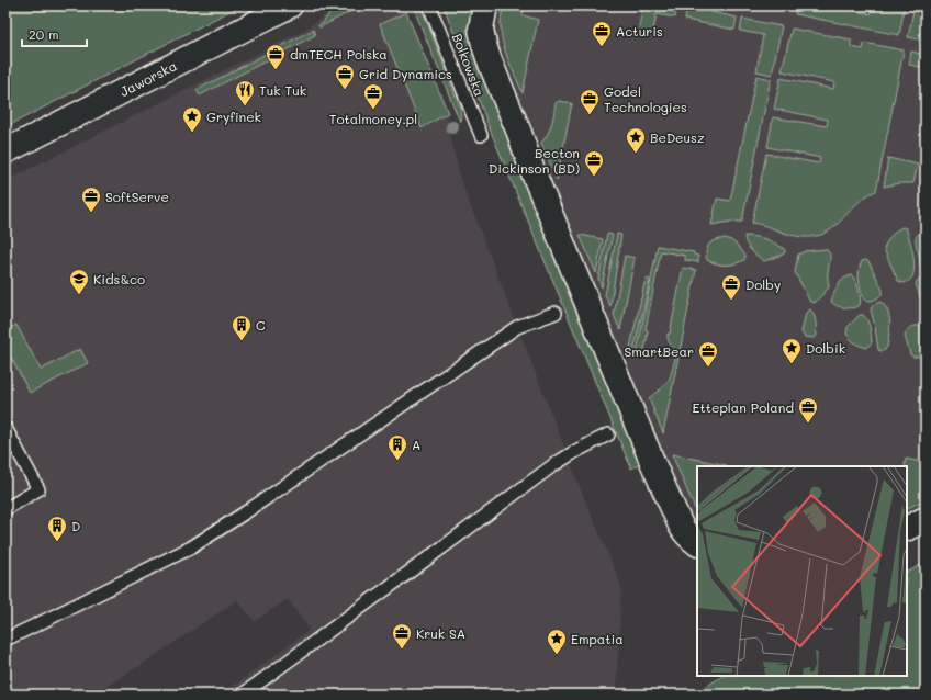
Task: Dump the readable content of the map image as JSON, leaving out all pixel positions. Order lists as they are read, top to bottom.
{
  "streets": {
    "street": ["Jaworska"],
    "lane": ["Bolkowska"]
  },
  "places": {
    "office": [
      "Acturis",
      "dmTECH Polska",
      "Grid Dynamics",
      "Totalmoney.pl",
      "Godel Technologies",
      "Becton Dickinson (BD)",
      "SoftServe",
      "Dolby",
      "SmartBear",
      "Etteplan Poland",
      "Kruk SA"
    ],
    "restaurant": ["Tuk Tuk"],
    "place": [
      "Gryfinek",
      "BeDeusz",
      "Dolbik",
      "Empatia"
    ],
    "school or university": ["Kids&co"],
    "building": ["C", "A", "D"]
  },
  "scale_bar": "20 m"
}
